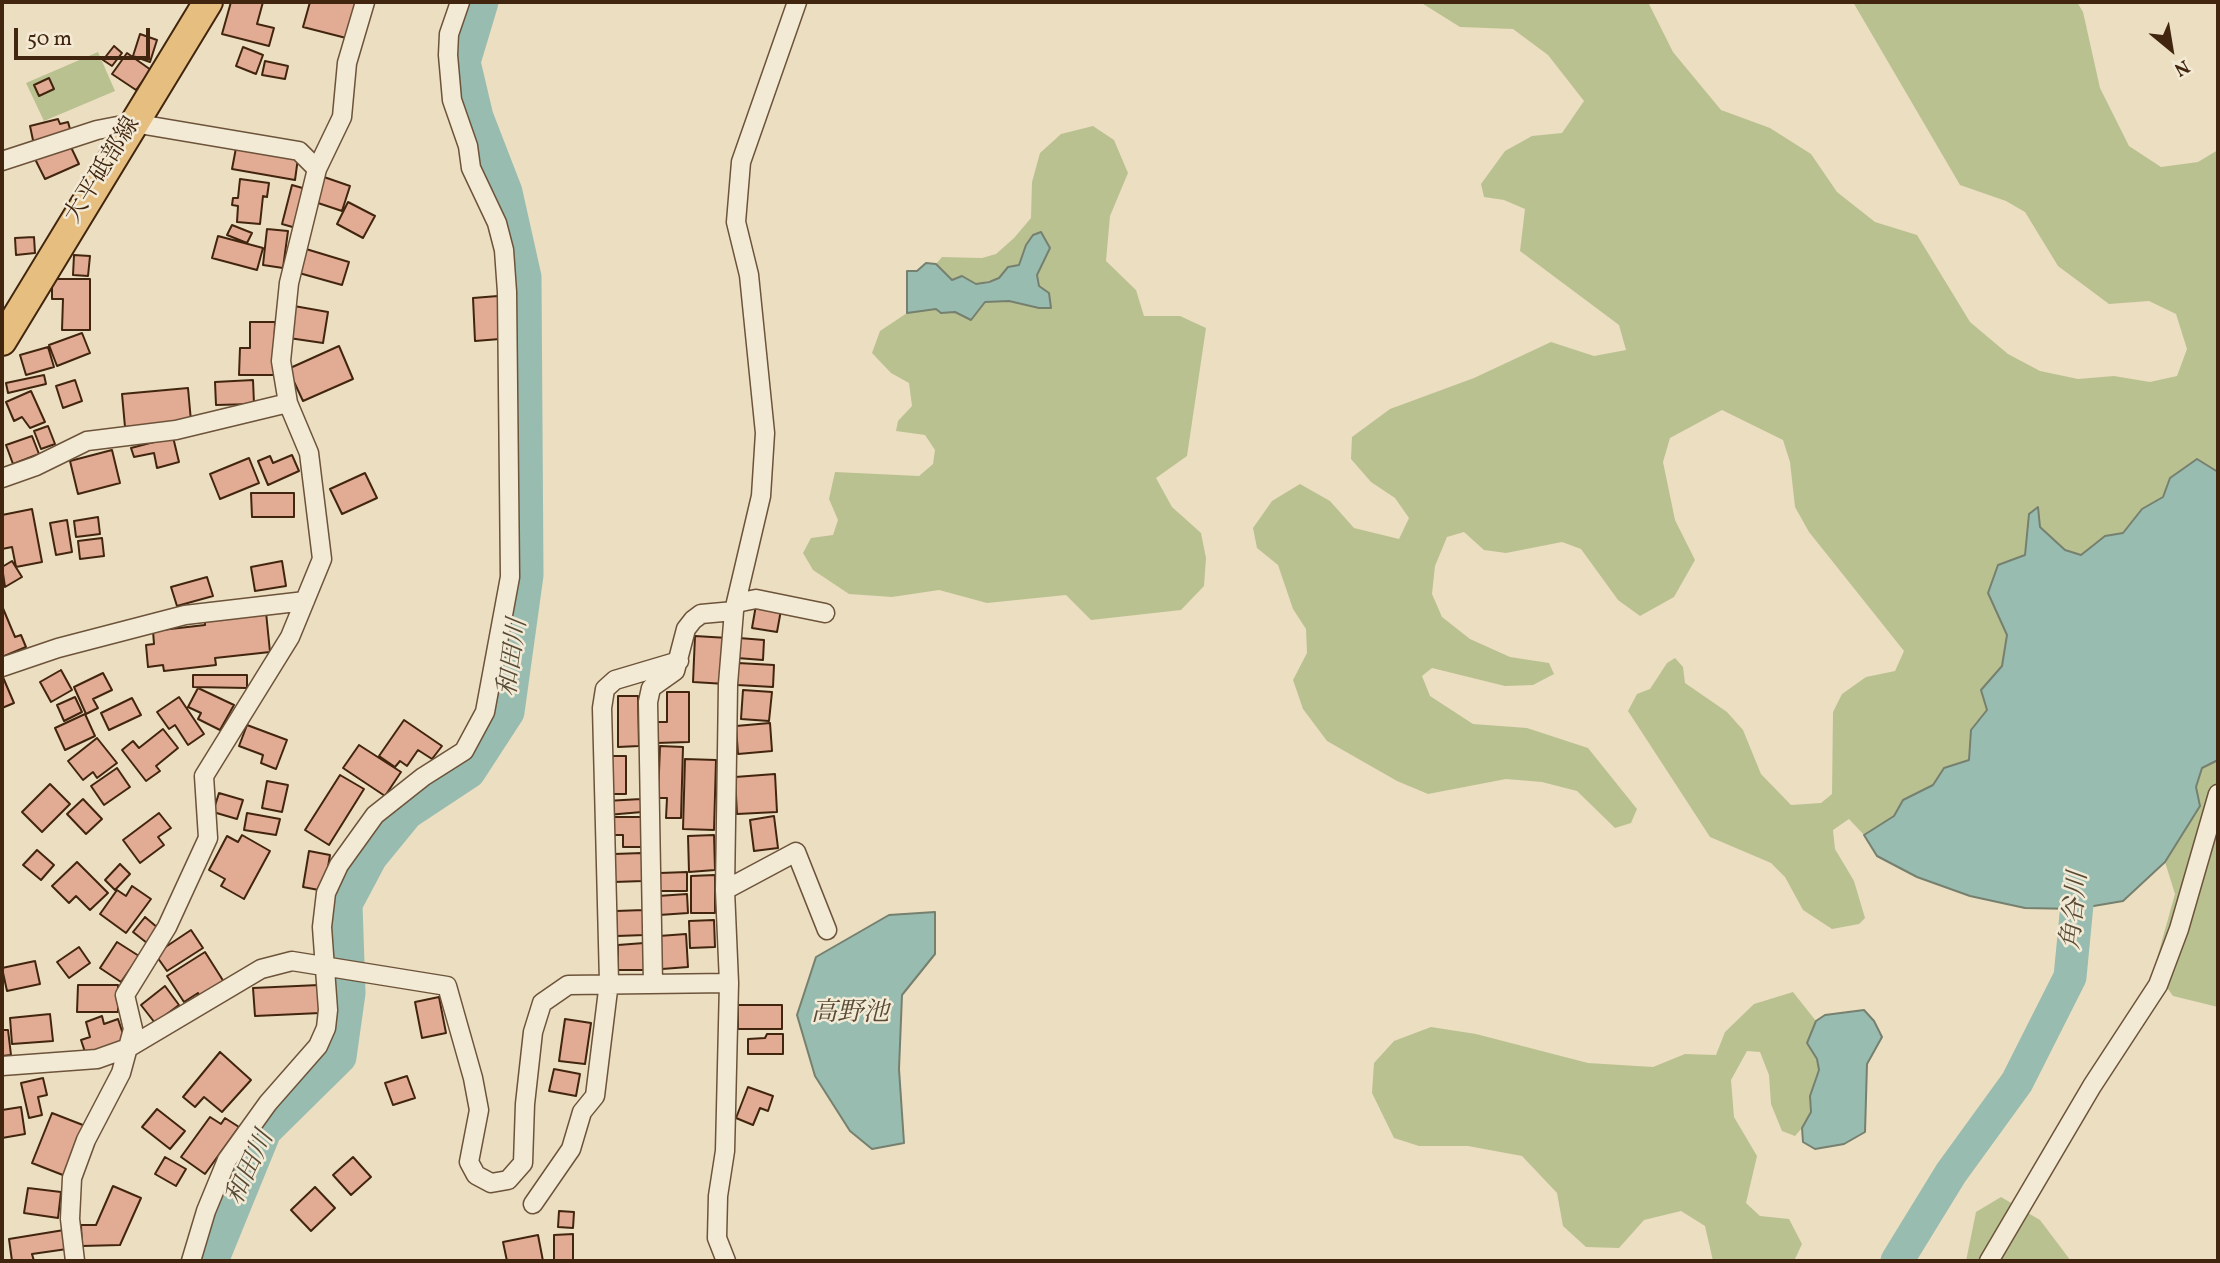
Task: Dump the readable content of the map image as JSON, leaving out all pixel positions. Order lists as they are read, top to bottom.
{
  "streets": {
    "main road": ["大平砥部線"]
  },
  "water": ["和田川", "角谷川", "高野池"],
  "scale_bar": "50 m",
  "north": "bottom right"
}
